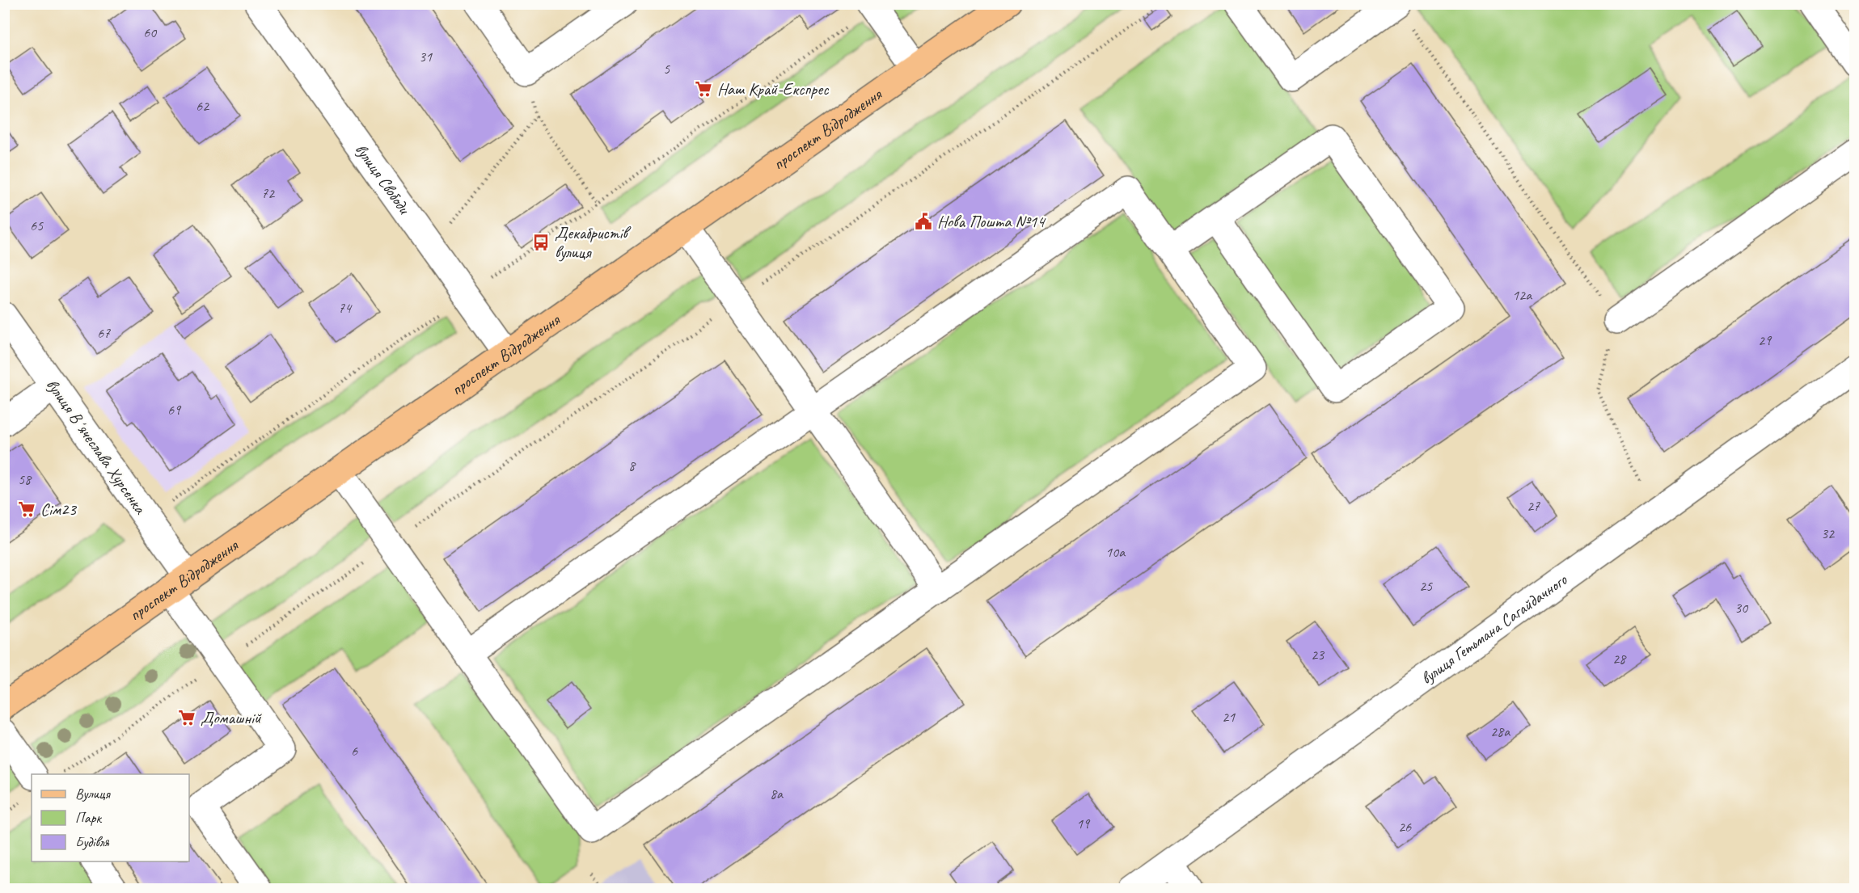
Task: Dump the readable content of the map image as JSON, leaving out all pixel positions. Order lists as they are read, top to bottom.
{
  "streets": {
    "main road": ["проспект Відродження"],
    "street": ["вулиця Свободи", "вулиця Вʼячеслава Хурсенка", "вулиця Гетьмана Сагайдачного"]
  },
  "crossings": [
    ["проспект Відродження", "вулиця Свободи"],
    ["проспект Відродження", "вулиця Вʼячеслава Хурсенка"]
  ],
  "places": {
    "supermarket": ["Наш Край-Експрес", "Сім23", "Домашній"],
    "public building": ["Нова Пошта №14"],
    "bus stop": ["Декабристів вулиця"]
  },
  "house_numbers": [
    "60",
    "31",
    "5",
    "62",
    "72",
    "65",
    "12а",
    "74",
    "67",
    "29",
    "69",
    "8",
    "58",
    "27",
    "32",
    "10а",
    "25",
    "30",
    "23",
    "28",
    "21",
    "28а",
    "6",
    "8а",
    "19",
    "26"
  ],
  "legend": ["Вулиця", "Парк", "Будівля"]
}
